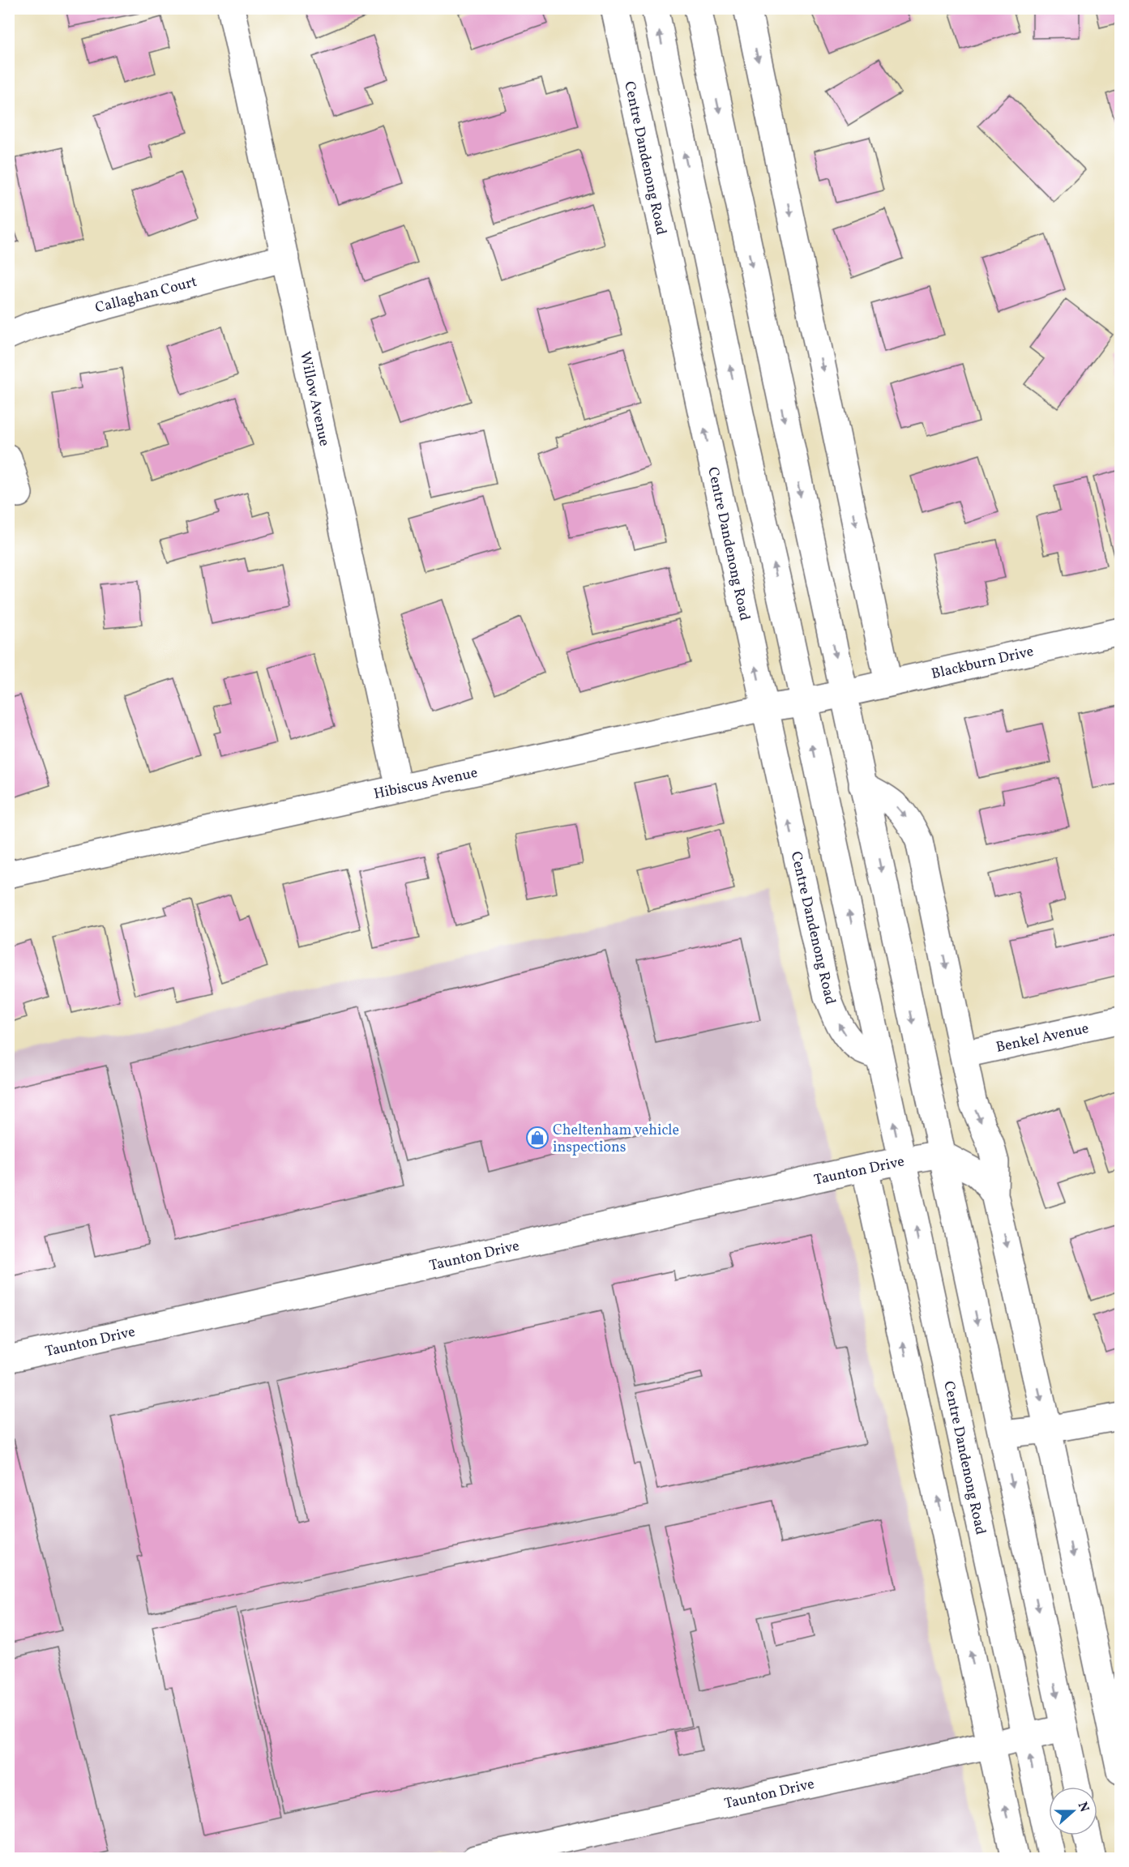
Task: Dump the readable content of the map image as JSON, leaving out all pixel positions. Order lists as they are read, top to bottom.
{
  "streets": {
    "street": [
      "Centre Dandenong Road",
      "Callaghan Court",
      "Willow Avenue",
      "Blackburn Drive",
      "Hibiscus Avenue",
      "Benkel Avenue",
      "Taunton Drive"
    ]
  },
  "crossings": [
    ["Centre Dandenong Road", "Hibiscus Avenue"],
    ["Centre Dandenong Road", "Taunton Drive"],
    ["Callaghan Court", "Willow Avenue"],
    ["Willow Avenue", "Hibiscus Avenue"],
    ["Blackburn Drive", "Hibiscus Avenue"]
  ],
  "places": {
    "shop": ["Cheltenham vehicle inspections"]
  },
  "north": "right"
}
